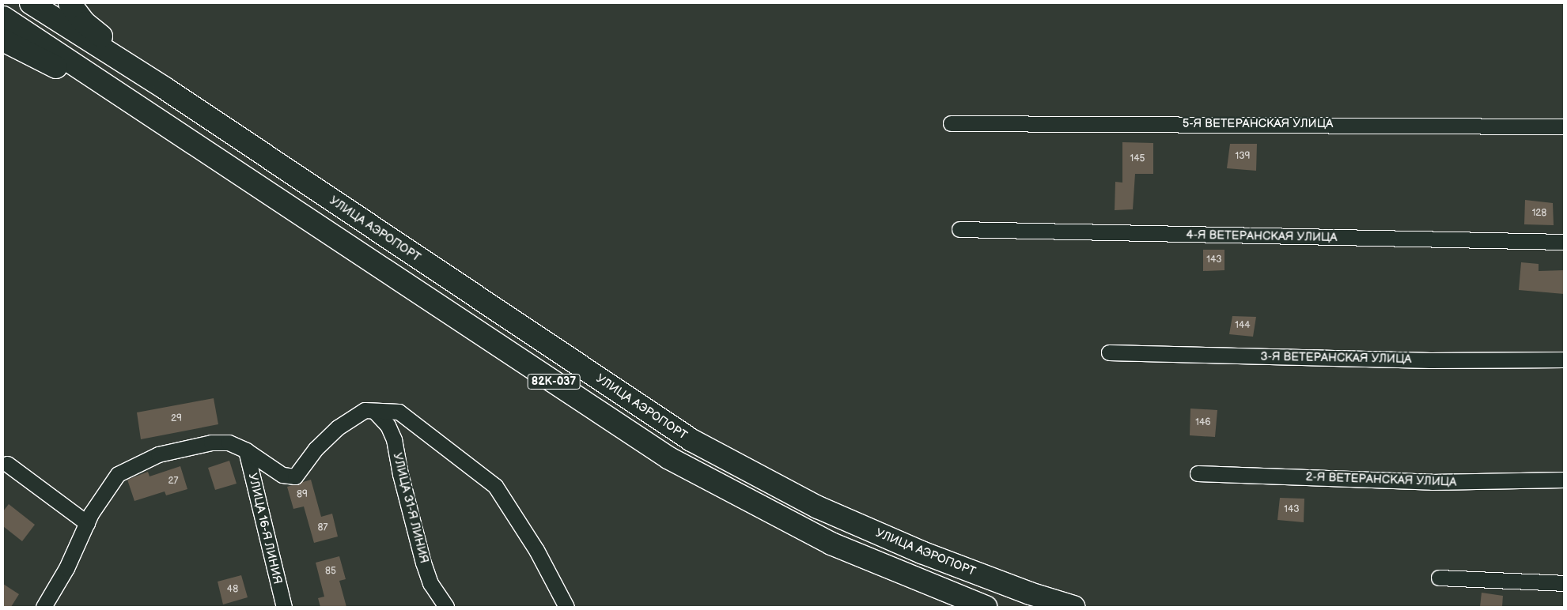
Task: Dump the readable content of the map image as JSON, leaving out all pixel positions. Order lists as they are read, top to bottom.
{
  "streets": {
    "main road": ["УЛИЦА АЭРОПОРТ", "82К-037"],
    "street": [
      "5-Я ВЕТЕРАНСКАЯ УЛИЦА",
      "4-Я ВЕТЕРАНСКАЯ УЛИЦА",
      "3-Я ВЕТЕРАНСКАЯ УЛИЦА",
      "2-Я ВЕТЕРАНСКАЯ УЛИЦА",
      "УЛИЦА 31-Я ЛИНИЯ",
      "УЛИЦА 16-Я ЛИНИЯ"
    ]
  },
  "house_numbers": [
    "139",
    "145",
    "128",
    "143",
    "144",
    "29",
    "146",
    "27",
    "89",
    "143",
    "87",
    "85",
    "48"
  ]
}
